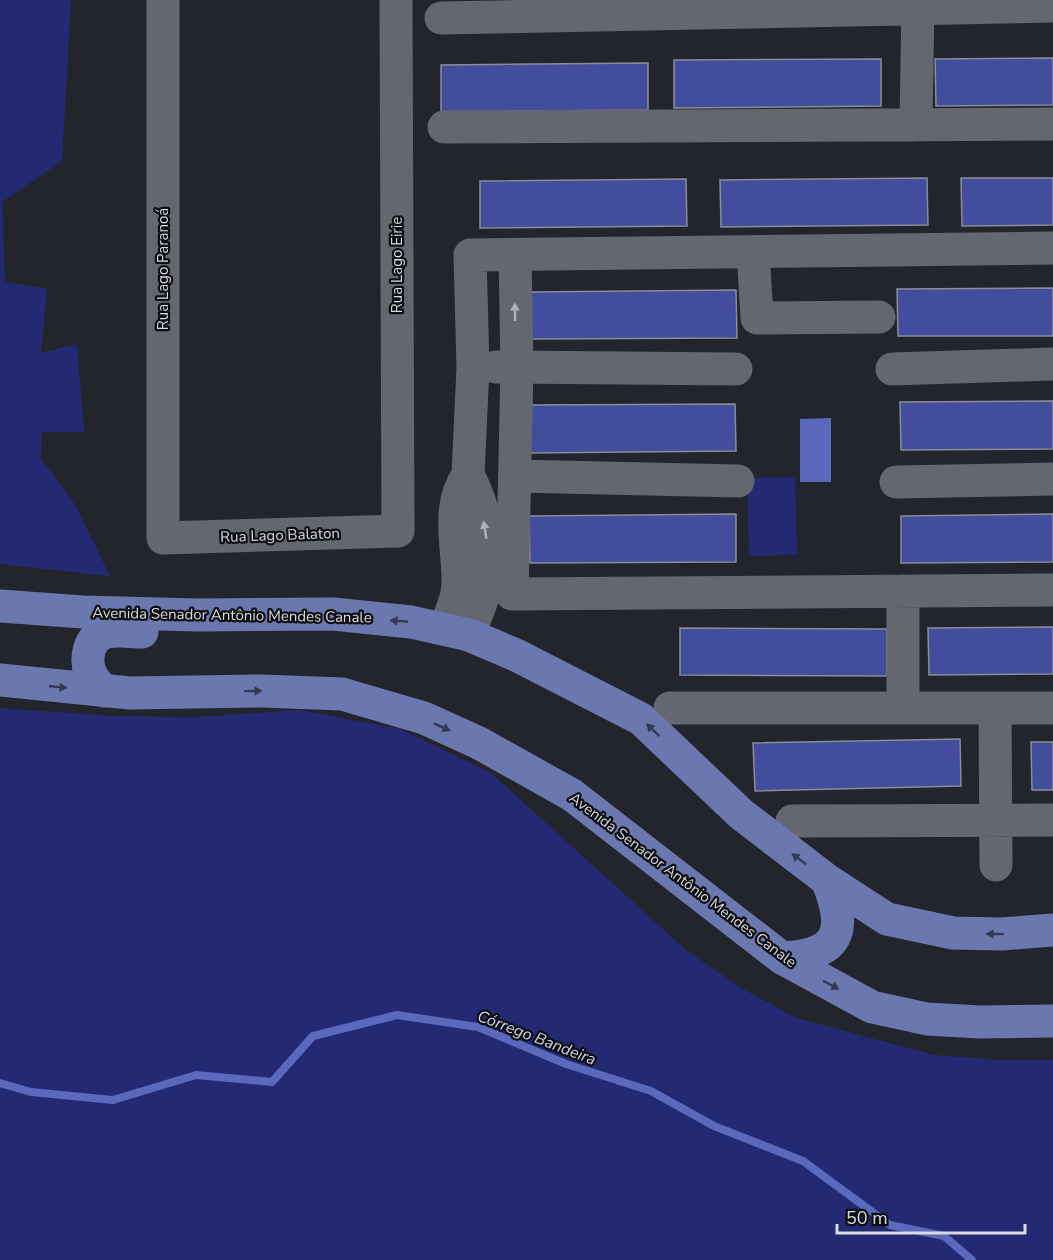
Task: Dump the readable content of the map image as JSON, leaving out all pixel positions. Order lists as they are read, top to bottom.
{
  "streets": {
    "main road": ["Avenida Senador Antônio Mendes Canale"],
    "street": ["Rua Lago Eirie", "Rua Lago Paranoá", "Rua Lago Balaton"]
  },
  "crossings": [
    ["Rua Lago Eirie", "Rua Lago Balaton"],
    ["Rua Lago Paranoá", "Rua Lago Balaton"]
  ],
  "water": ["Córrego Bandeira"],
  "scale_bar": "50 m"
}
